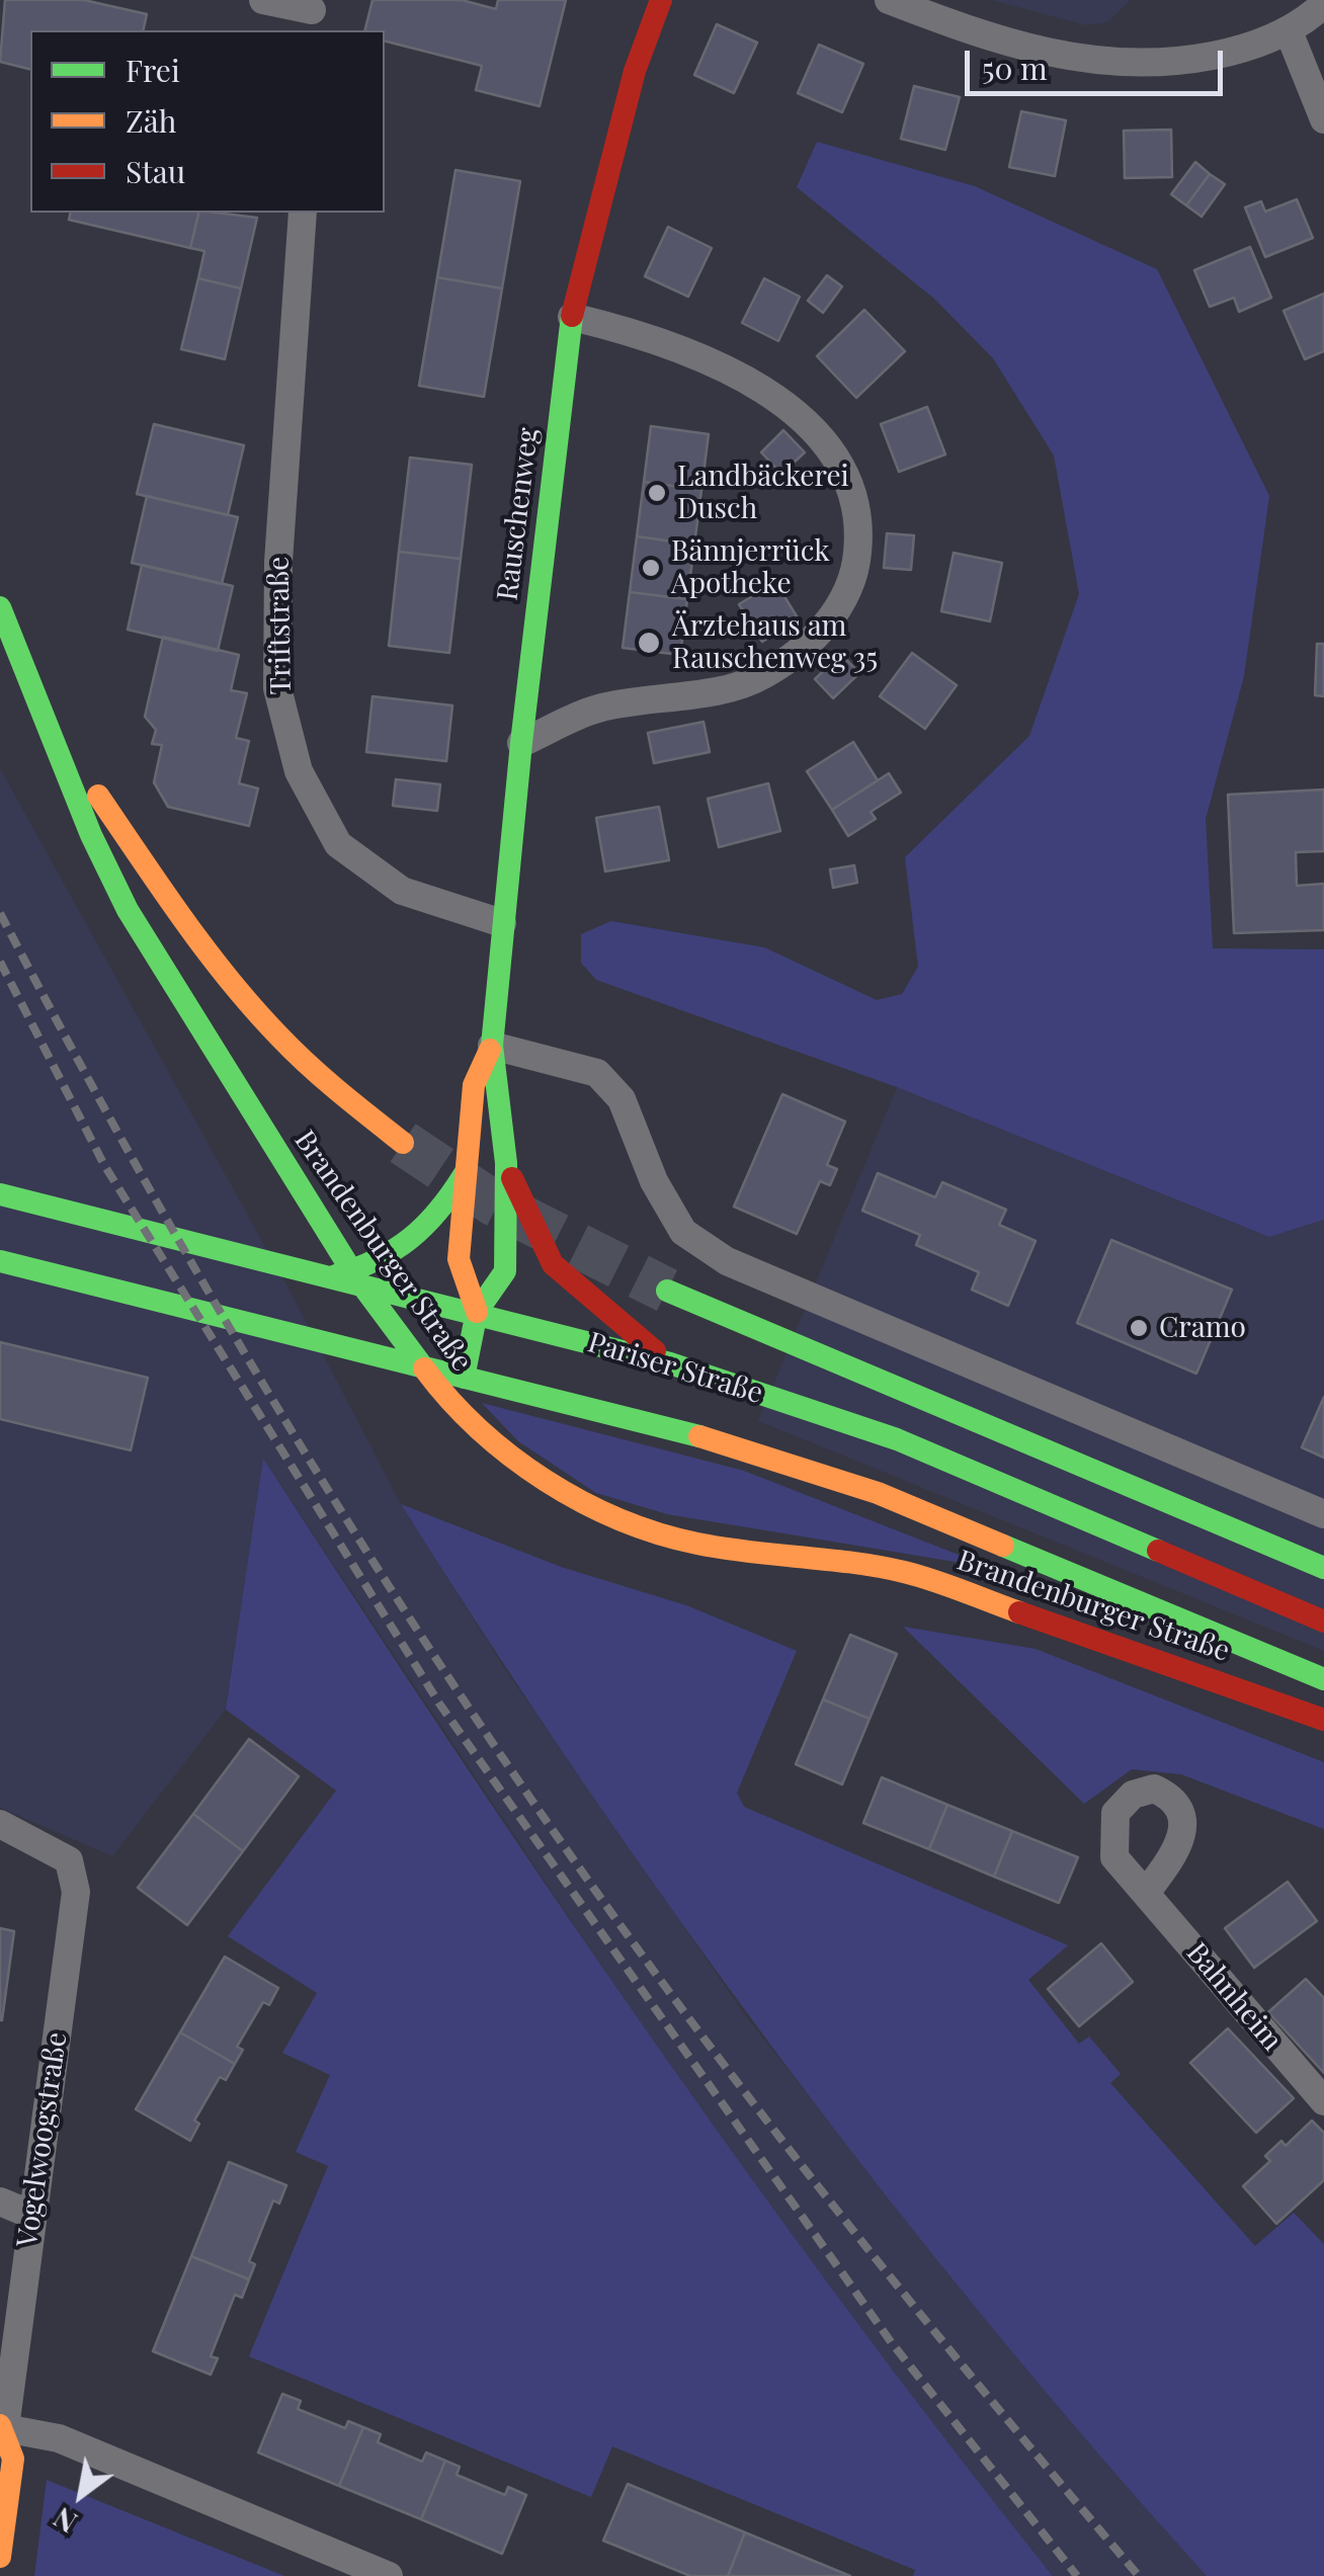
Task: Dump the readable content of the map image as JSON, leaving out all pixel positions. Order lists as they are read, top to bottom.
{
  "streets": {
    "main road": [
      "Rauschenweg",
      "Brandenburger Straße",
      "Pariser Straße",
      "Vogelwoogstraße"
    ],
    "street": ["Triftstraße", "Bahnheim"]
  },
  "crossings": [
    ["Rauschenweg", "Triftstraße"],
    ["Rauschenweg", "Pariser Straße"]
  ],
  "places": [
    "Landbäckerei Dusch",
    "Bännjerrück Apotheke",
    "Ärztehaus am Rauschenweg 35",
    "Cramo"
  ],
  "legend": ["Frei", "Zäh", "Stau"],
  "scale_bar": "50 m",
  "north": "bottom left"
}
